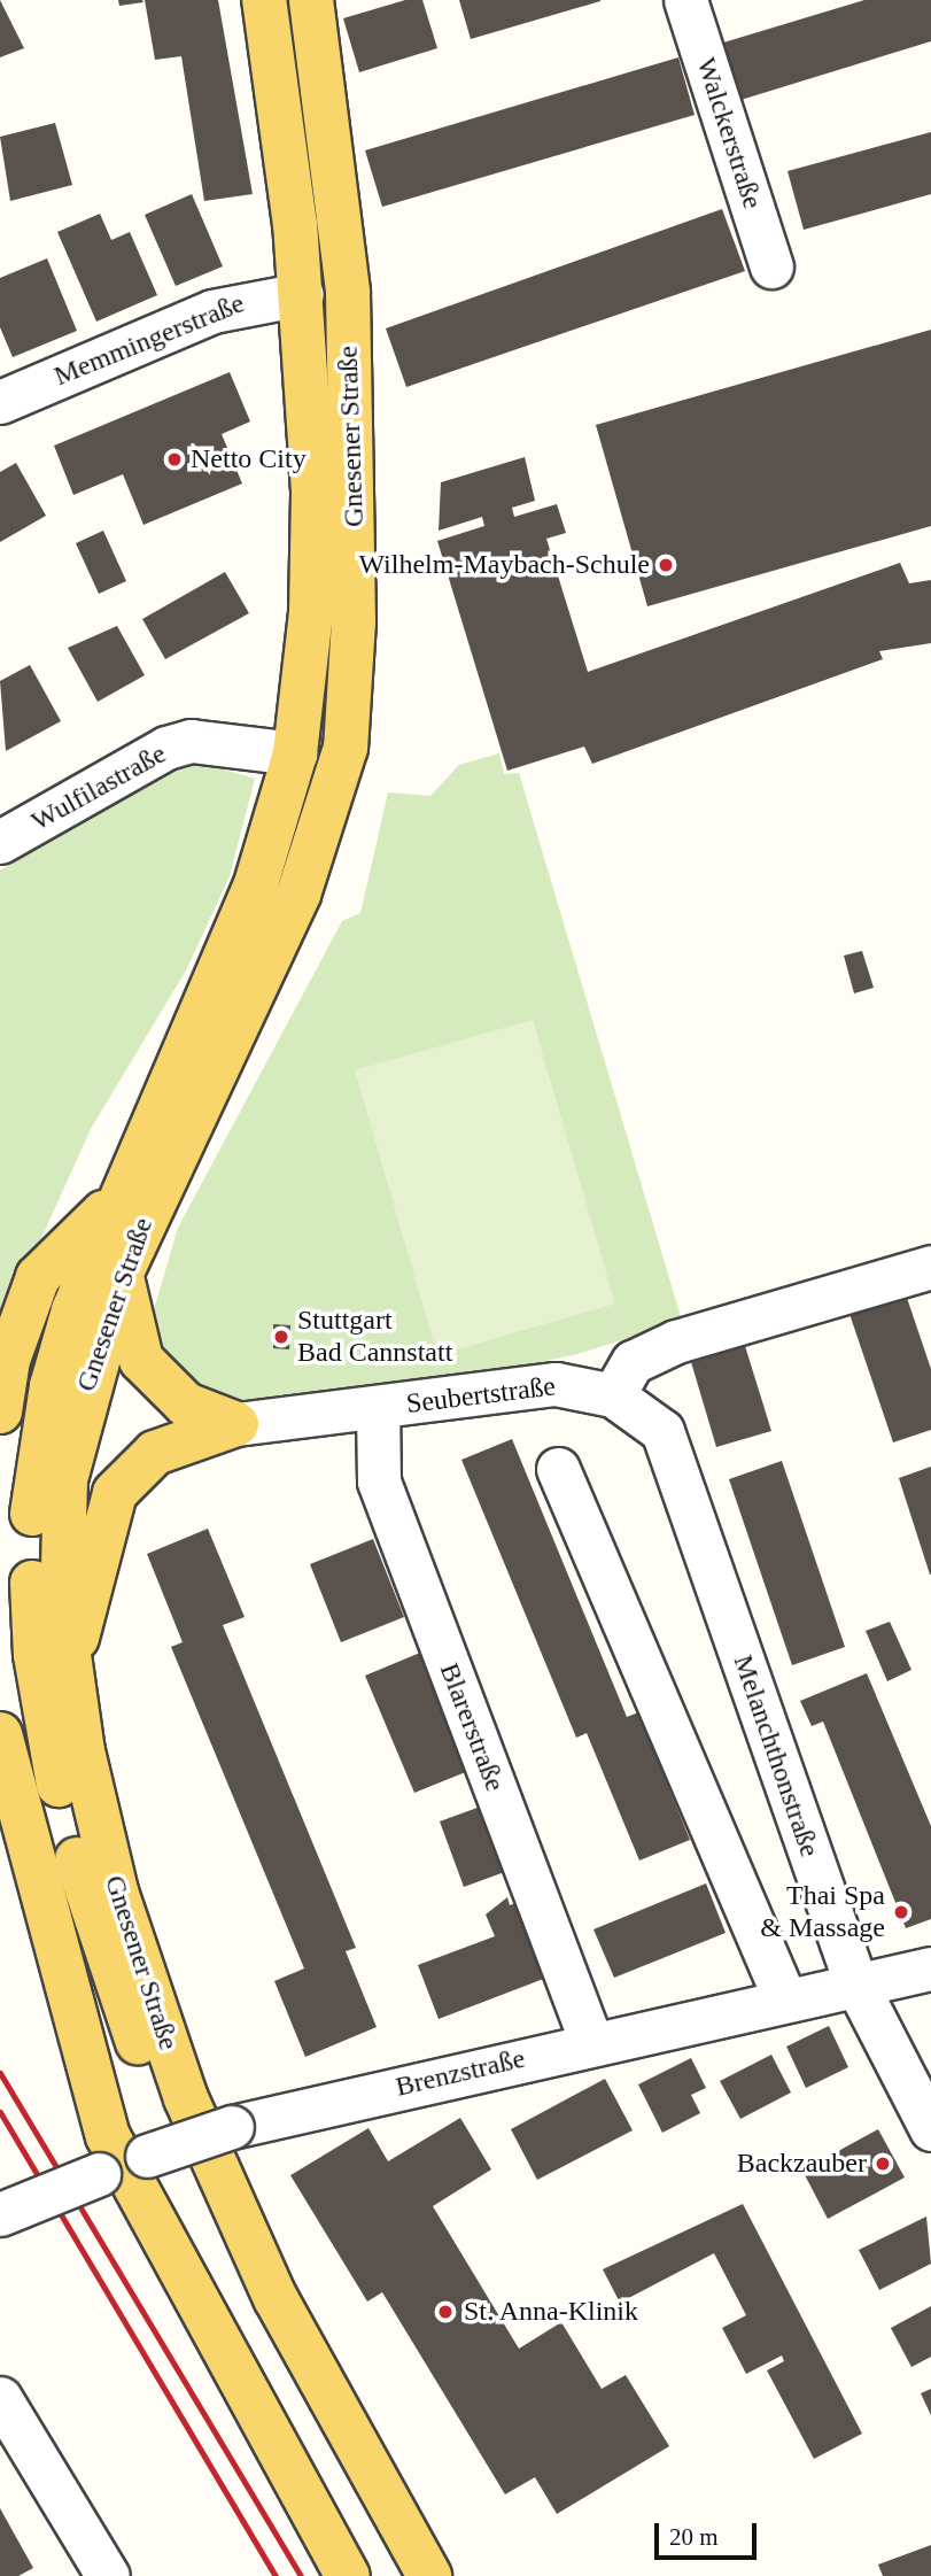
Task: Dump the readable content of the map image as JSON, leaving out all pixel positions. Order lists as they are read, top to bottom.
{
  "streets": {
    "main road": ["Gnesener Straße"],
    "street": [
      "Walckerstraße",
      "Memmingerstraße",
      "Wulfilastraße",
      "Seubertstraße",
      "Blarerstraße",
      "Melanchthonstraße",
      "Brenzstraße"
    ]
  },
  "crossings": [
    ["Memmingerstraße", "Gnesener Straße"],
    ["Gnesener Straße", "Wulfilastraße"],
    ["Seubertstraße", "Blarerstraße"],
    ["Seubertstraße", "Melanchthonstraße"],
    ["Blarerstraße", "Brenzstraße"],
    ["Melanchthonstraße", "Brenzstraße"]
  ],
  "places": [
    "Netto City",
    "Wilhelm-Maybach-Schule",
    "Stuttgart Bad Cannstatt",
    "Thai Spa & Massage",
    "Backzauber",
    "St. Anna-Klinik"
  ],
  "scale_bar": "20 m"
}
